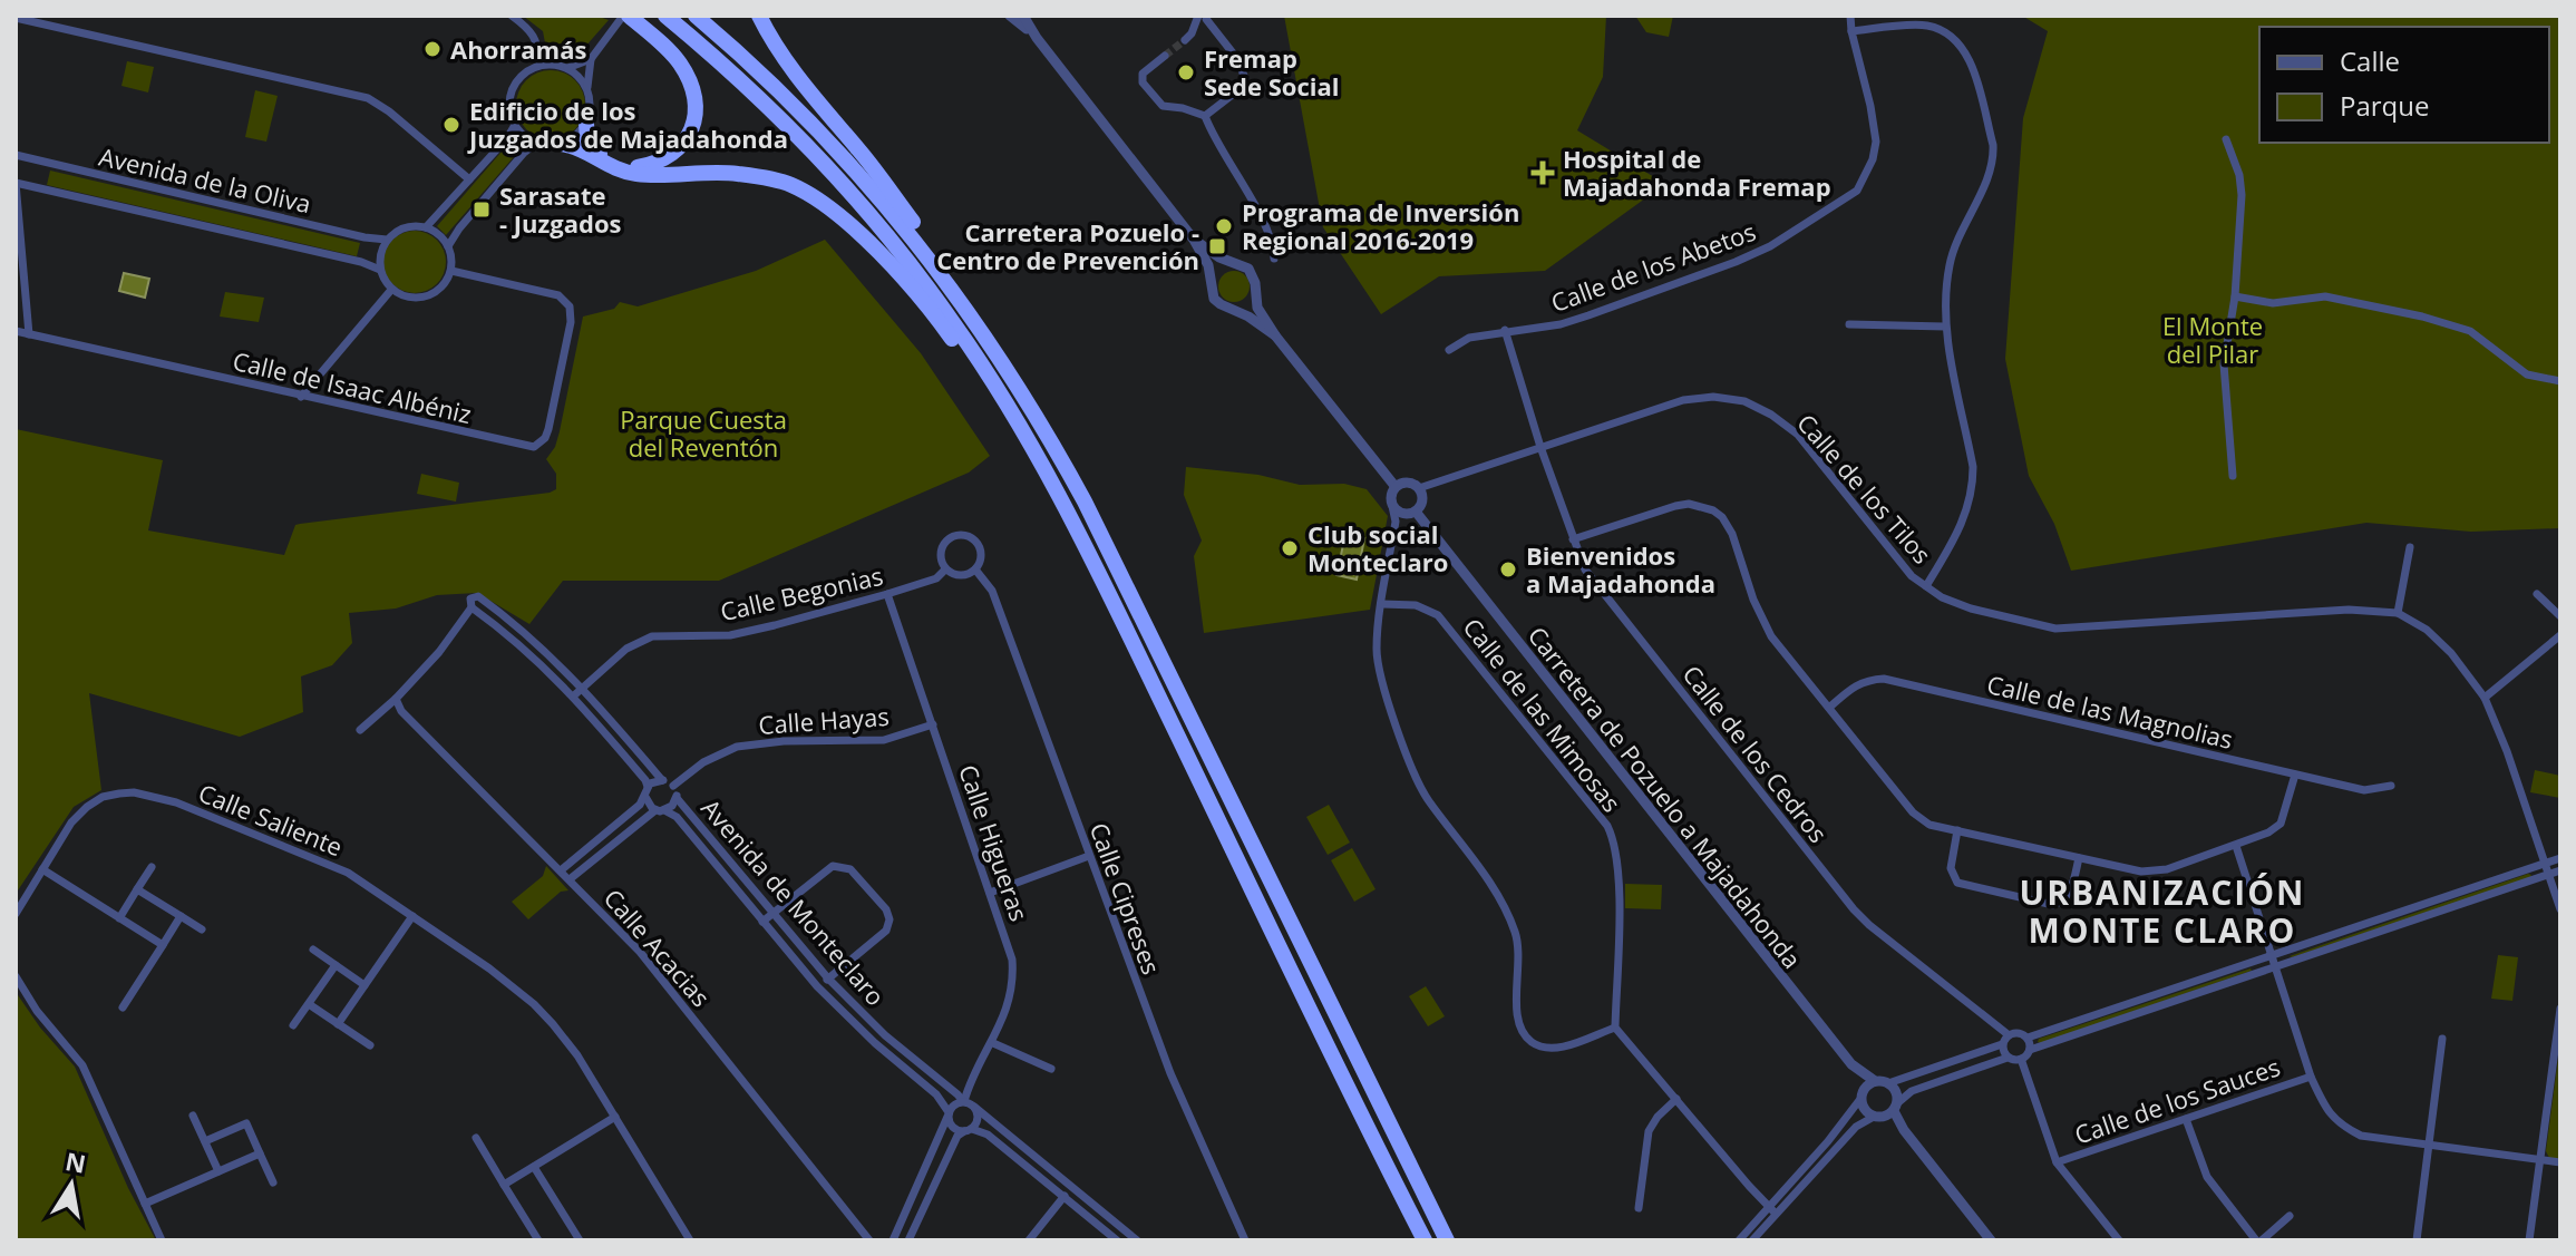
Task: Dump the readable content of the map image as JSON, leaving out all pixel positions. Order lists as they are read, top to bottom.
{
  "streets": {
    "street": [
      "Avenida de la Oliva",
      "Calle de los Abetos",
      "Calle de Isaac Albéniz",
      "Calle de los Tilos",
      "Calle Begonias",
      "Calle de las Magnolias",
      "Calle de las Mimosas",
      "Calle Hayas",
      "Calle de los Cedros",
      "Carretera de Pozuelo a Majadahonda",
      "Calle Saliente",
      "Calle Higueras",
      "Calle Cipreses",
      "Avenida de Monteclaro",
      "Calle Acacias",
      "Calle de los Sauces"
    ]
  },
  "crossings": [
    ["Avenida de la Oliva", "Calle de Isaac Albéniz"],
    ["Calle de los Tilos", "Calle de los Cedros"],
    ["Calle de los Tilos", "Carretera de Pozuelo a Majadahonda"],
    ["Calle Begonias", "Calle Higueras"],
    ["Calle Begonias", "Calle Cipreses"],
    ["Calle Hayas", "Calle Higueras"],
    ["Calle Hayas", "Avenida de Monteclaro"],
    ["Calle Higueras", "Avenida de Monteclaro"]
  ],
  "districts": ["URBANIZACIÓN MONTE CLARO"],
  "parks": ["El Monte del Pilar", "Parque Cuesta del Reventón"],
  "places": {
    "other": [
      "Ahorramás",
      "Fremap Sede Social",
      "Edificio de los Juzgados de Majadahonda",
      "Programa de Inversión Regional 2016-2019",
      "Club social Monteclaro",
      "Bienvenidos a Majadahonda"
    ],
    "health": ["Hospital de Majadahonda Fremap"],
    "transit": ["Sarasate - Juzgados", "Carretera Pozuelo - Centro de Prevención"]
  },
  "legend": ["Calle", "Parque"],
  "north": "top"
}
